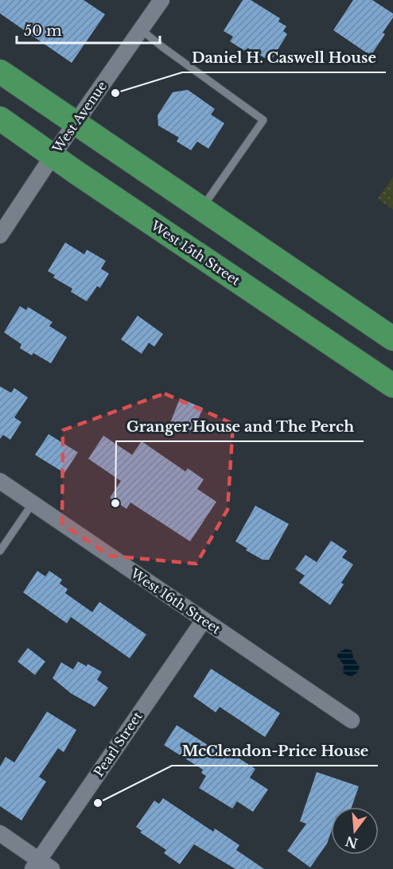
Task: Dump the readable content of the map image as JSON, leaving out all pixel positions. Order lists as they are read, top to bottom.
{
  "streets": {
    "main road": ["West 15th Street"],
    "street": ["West Avenue", "West 16th Street", "Pearl Street"]
  },
  "crossings": [
    ["West Avenue", "West 15th Street"],
    ["West 16th Street", "Pearl Street"]
  ],
  "places": ["Daniel H. Caswell House", "Granger House and The Perch", "McClendon-Price House"],
  "scale_bar": "50 m",
  "north": "bottom"
}
